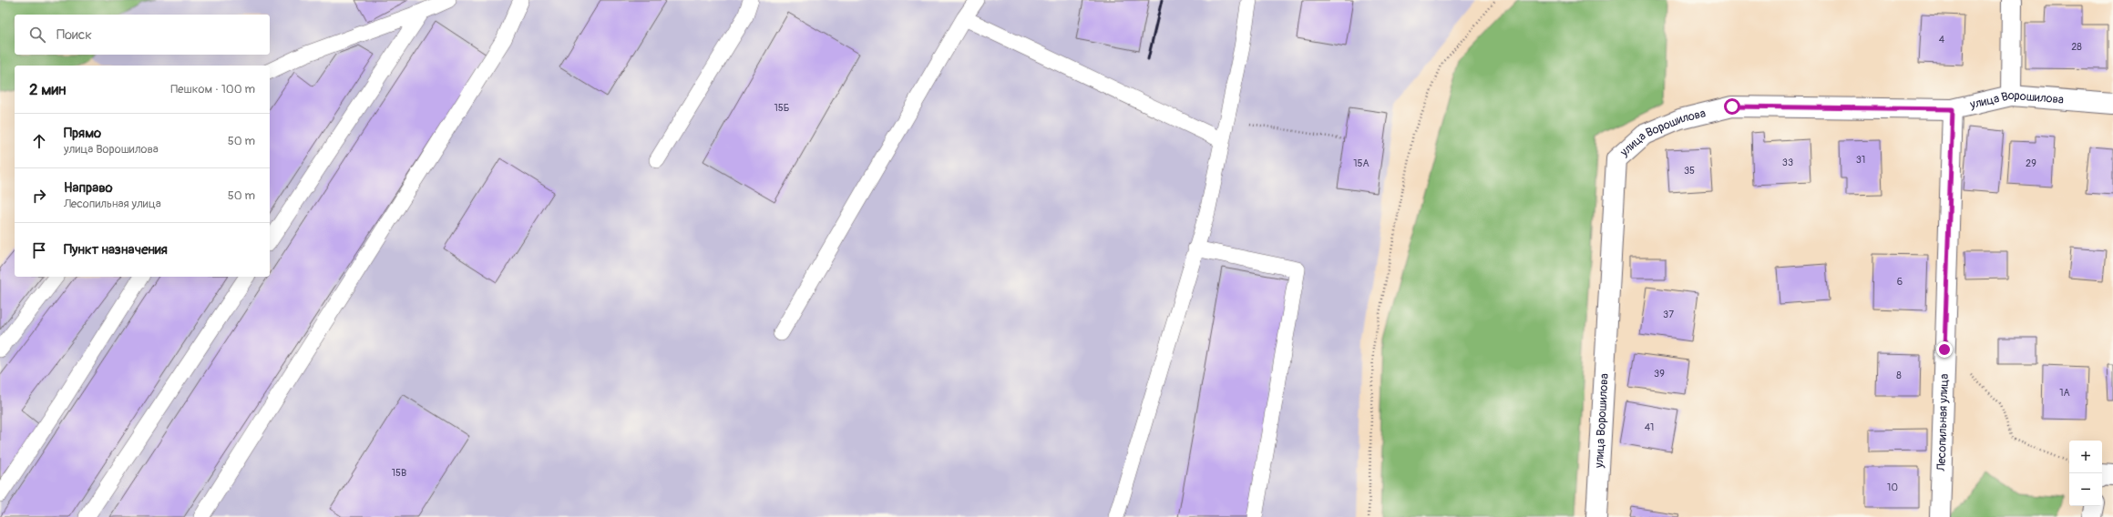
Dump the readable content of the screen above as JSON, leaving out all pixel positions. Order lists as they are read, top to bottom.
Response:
{
  "streets": {
    "street": ["улица Ворошилова", "Лесопильная улица"]
  },
  "crossings": [
    ["улица Ворошилова", "Лесопильная улица"]
  ],
  "house_numbers": [
    "4",
    "28",
    "15Б",
    "31",
    "33",
    "15А",
    "29",
    "35",
    "6",
    "37",
    "39",
    "8",
    "1А",
    "41",
    "15В",
    "10"
  ],
  "page": {
    "search": "Поиск",
    "heading": ["2 мин", "Пешком · 100 m"],
    "list": [
      ["Прямо", "улица Ворошилова", "50 m"],
      ["Направо", "Лесопильная улица", "50 m"],
      "Пункт назначения"
    ],
    "map_buttons": ["+", "−"]
  }
}
